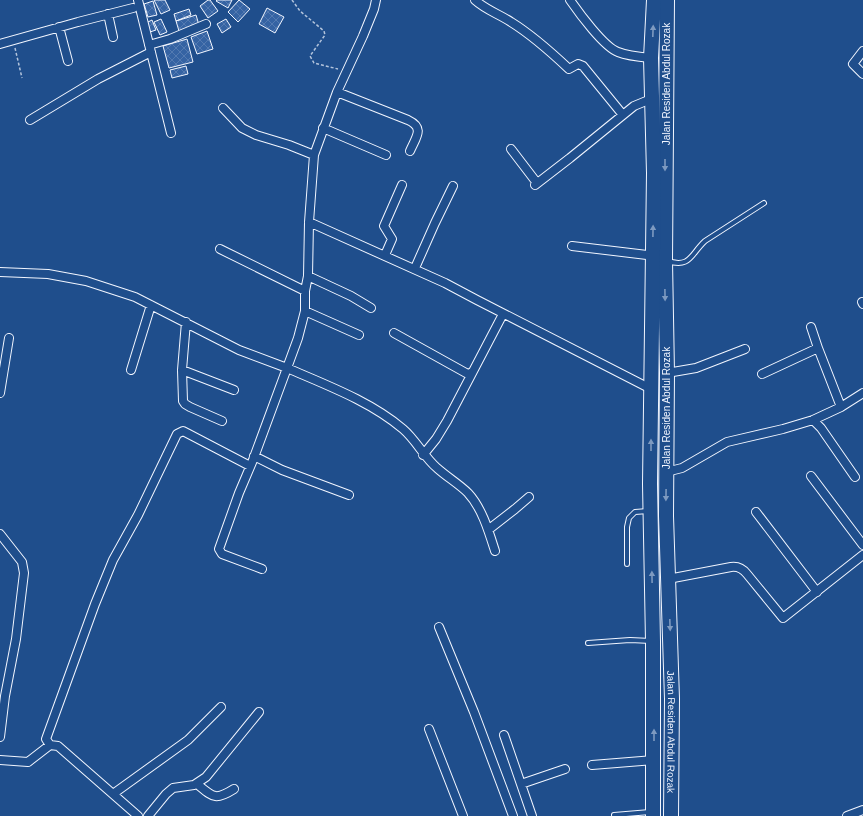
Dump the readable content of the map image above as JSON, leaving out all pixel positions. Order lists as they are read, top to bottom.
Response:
{
  "streets": {
    "highway": ["Jalan Residen Abdul Rozak"]
  }
}
